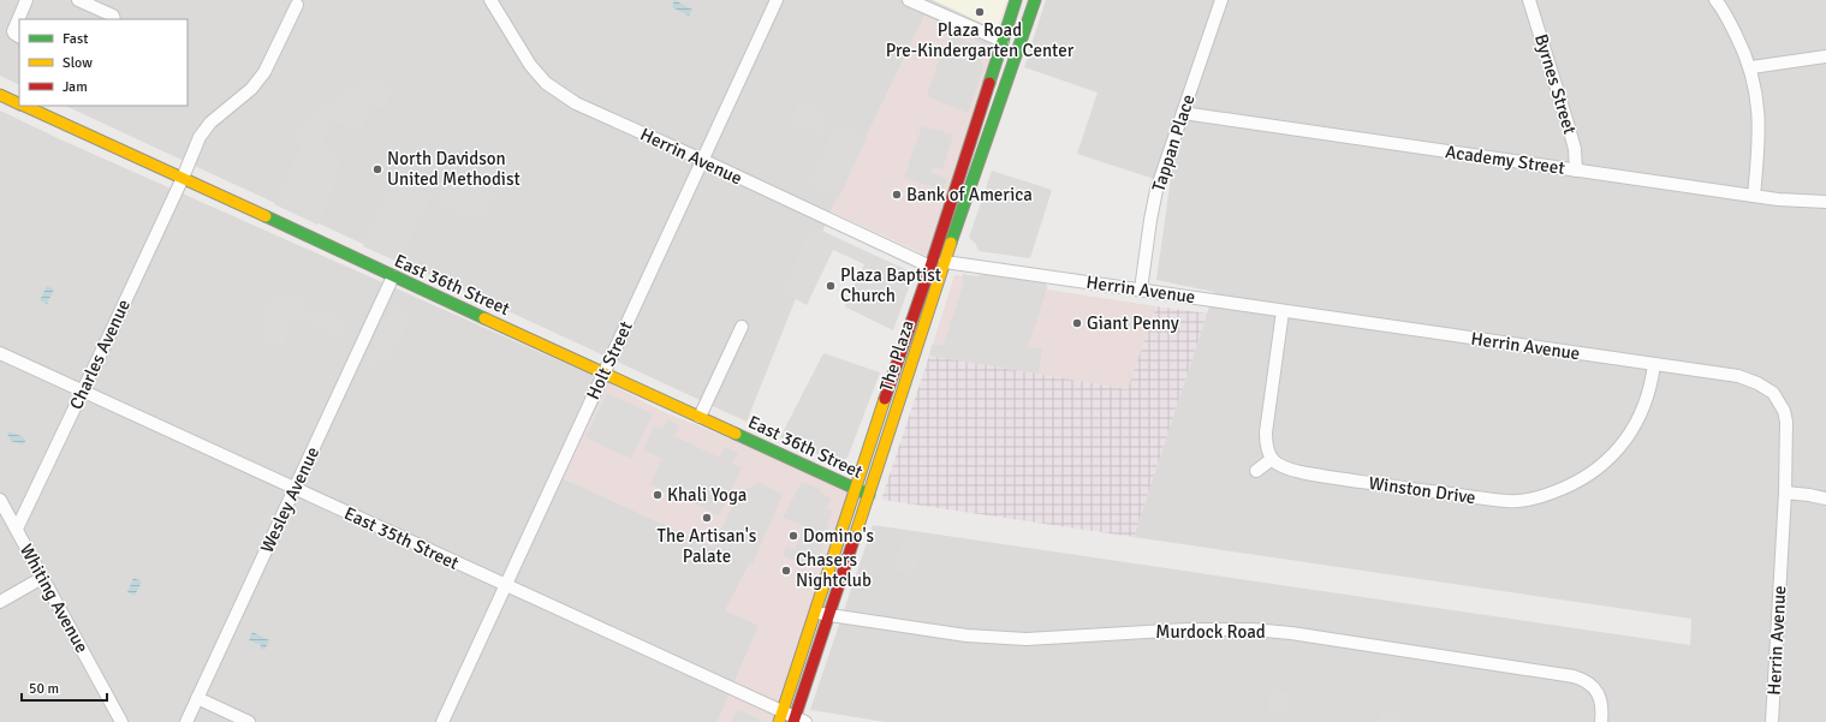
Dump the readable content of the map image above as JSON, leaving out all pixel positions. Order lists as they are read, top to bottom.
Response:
{
  "streets": {
    "main road": ["East 36th Street", "The Plaza"],
    "street": [
      "Byrnes Street",
      "Tappan Place",
      "Herrin Avenue",
      "Academy Street",
      "Charles Avenue",
      "Holt Street",
      "Winston Drive",
      "Wesley Avenue",
      "East 35th Street",
      "Whiting Avenue",
      "Murdock Road"
    ]
  },
  "crossings": [
    ["Byrnes Street", "Academy Street"],
    ["Tappan Place", "Herrin Avenue"],
    ["Tappan Place", "Academy Street"],
    ["Herrin Avenue", "The Plaza"],
    ["Herrin Avenue", "Holt Street"],
    ["Herrin Avenue", "Winston Drive"],
    ["East 36th Street", "Charles Avenue"],
    ["East 36th Street", "The Plaza"],
    ["East 36th Street", "Holt Street"],
    ["East 36th Street", "Wesley Avenue"],
    ["Charles Avenue", "East 35th Street"],
    ["Charles Avenue", "Whiting Avenue"],
    ["The Plaza", "East 35th Street"],
    ["The Plaza", "Murdock Road"],
    ["Holt Street", "East 35th Street"],
    ["Wesley Avenue", "East 35th Street"]
  ],
  "places": [
    "Plaza Road Pre-Kindergarten Center",
    "North Davidson United Methodist",
    "Bank of America",
    "Plaza Baptist Church",
    "Giant Penny",
    "Khali Yoga",
    "The Artisan's Palate",
    "Domino's",
    "Chasers Nightclub"
  ],
  "legend": ["Fast", "Slow", "Jam"],
  "scale_bar": "50 m"
}
